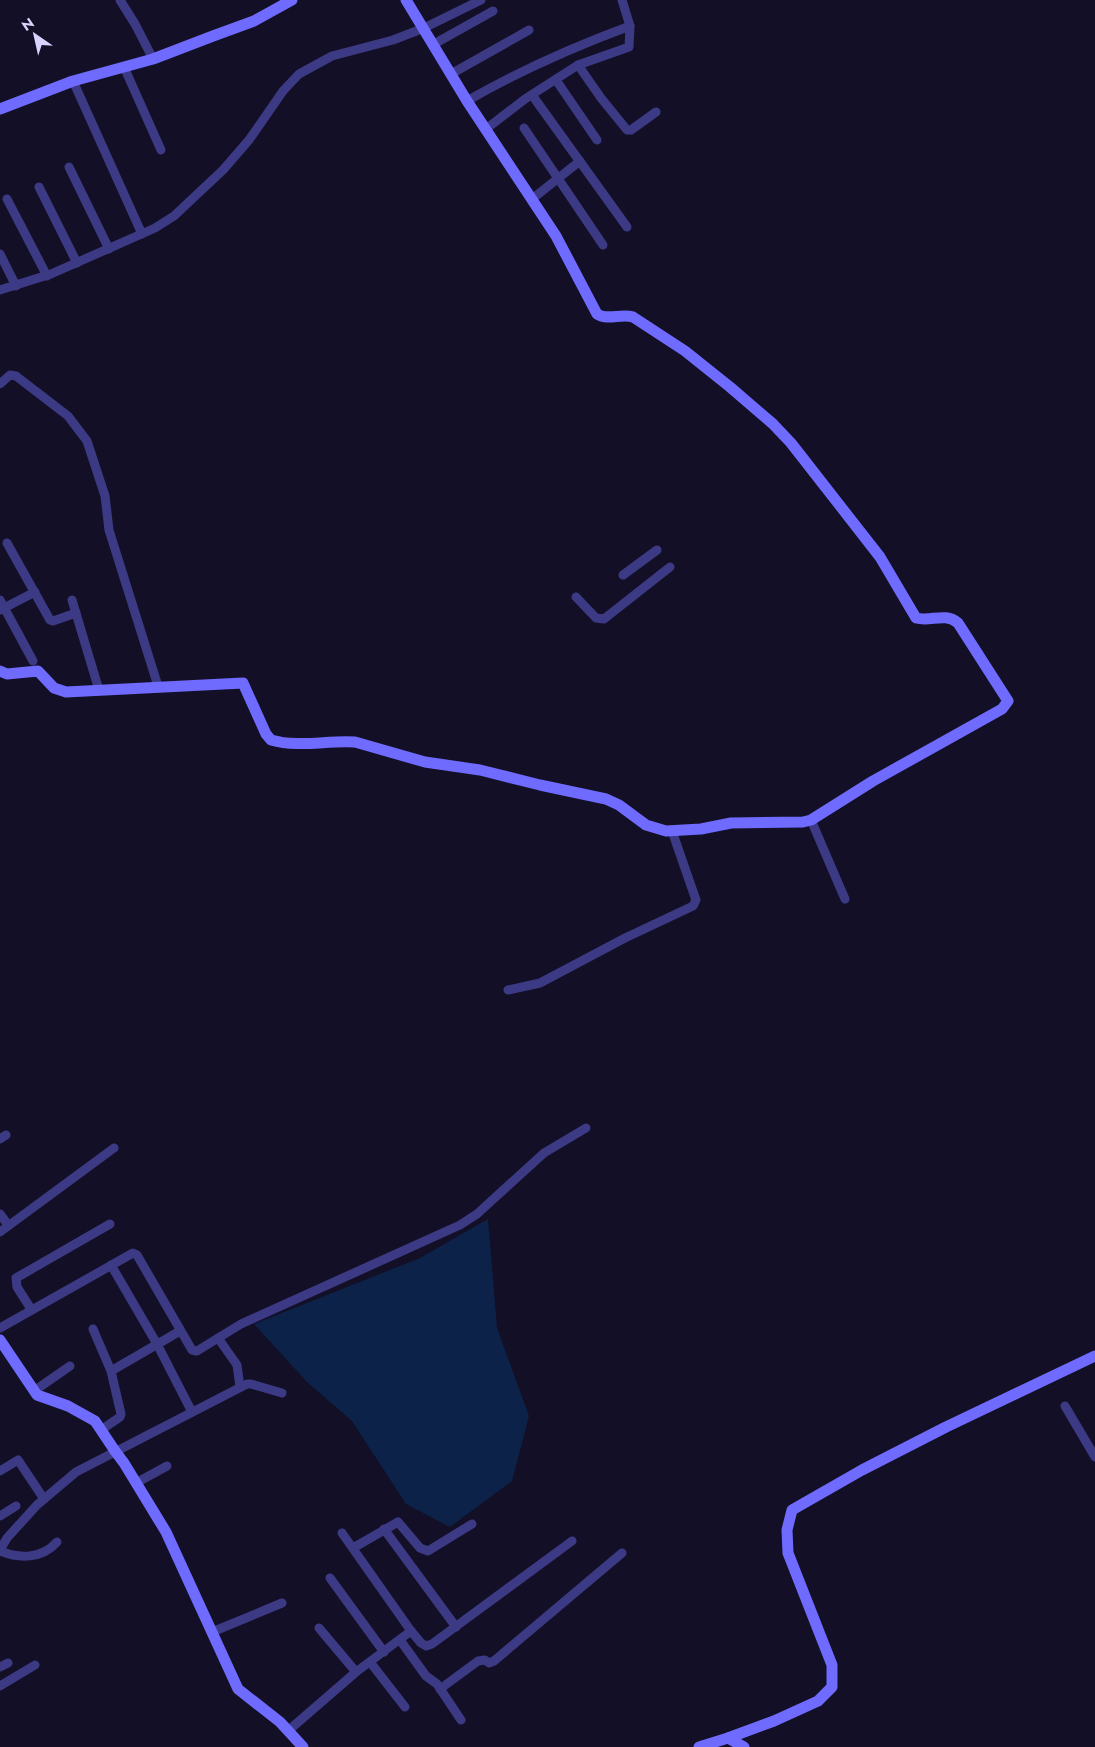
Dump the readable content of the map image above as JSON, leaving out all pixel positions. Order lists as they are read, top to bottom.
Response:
{
  "north": "top left"
}
